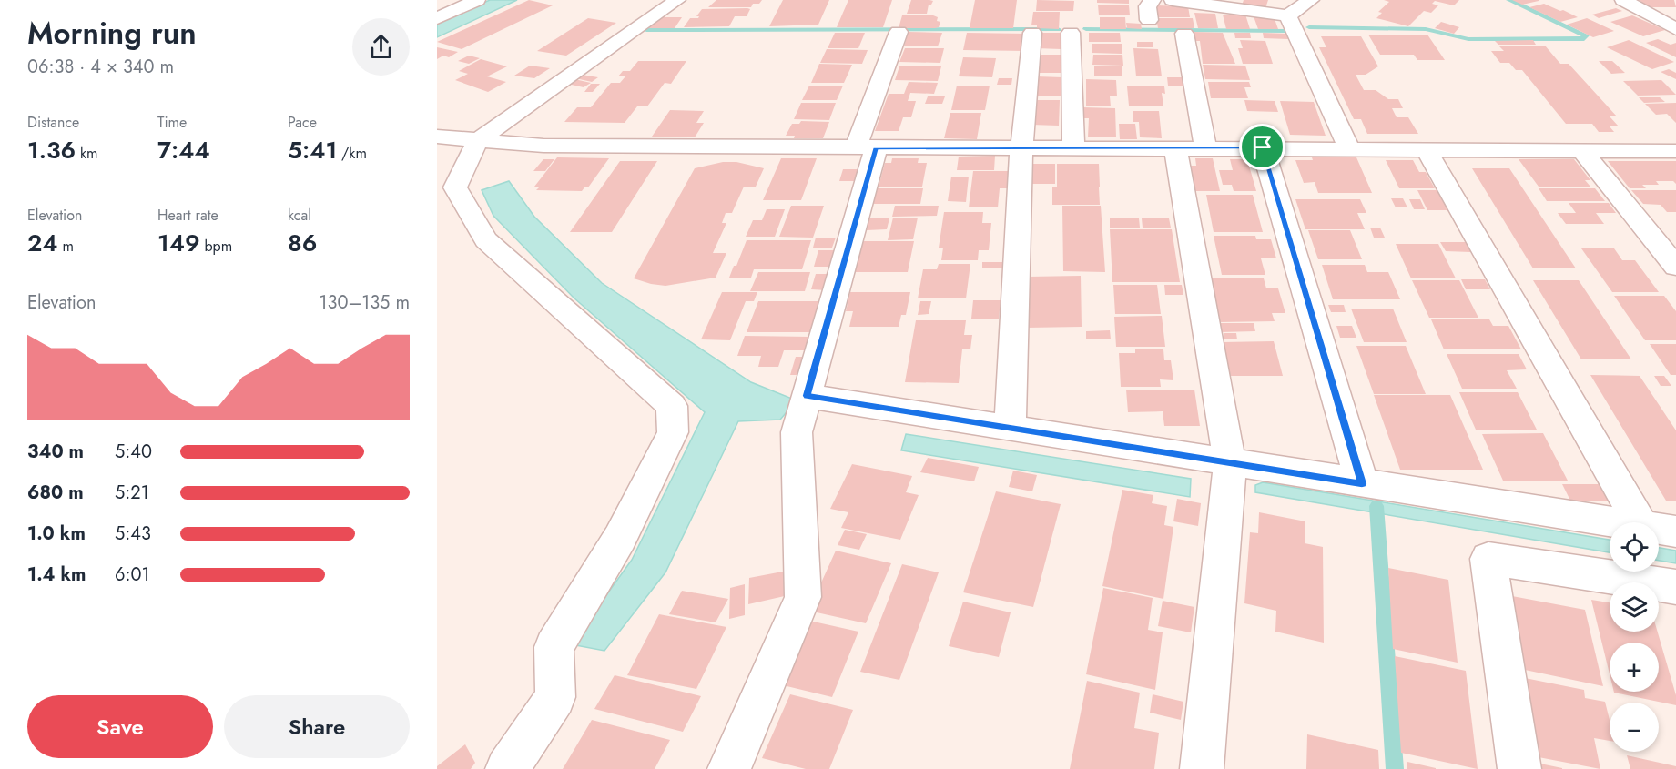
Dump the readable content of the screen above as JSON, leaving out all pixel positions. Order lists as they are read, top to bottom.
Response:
{
  "page": {
    "heading": ["Morning run", "06:38 · 4 × 340 m"],
    "stats": [
      ["Distance", "1.36 km"],
      ["Time", "7:44"],
      ["Pace", "5:41 /km"],
      ["Elevation", "24 m"],
      ["Heart rate", "149 bpm"],
      ["kcal", "86"]
    ],
    "chart": ["Elevation", "130–135 m"],
    "list": [
      {
        "name": "340 m",
        "note": "5:40"
      },
      {
        "name": "680 m",
        "note": "5:21"
      },
      {
        "name": "1.0 km",
        "note": "5:43"
      },
      {
        "name": "1.4 km",
        "note": "6:01"
      }
    ],
    "map_buttons": ["+", "−"],
    "buttons": ["Save", "Share"]
  }
}
